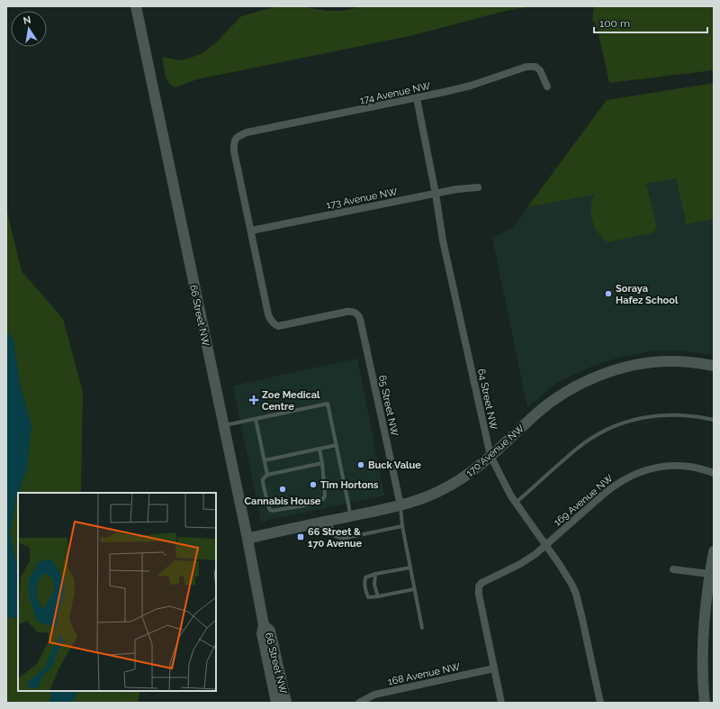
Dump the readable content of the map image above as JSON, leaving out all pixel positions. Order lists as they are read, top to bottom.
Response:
{
  "streets": {
    "main road": ["66 Street NW", "170 Avenue NW"],
    "street": [
      "174 Avenue NW",
      "173 Avenue NW",
      "64 Street NW",
      "65 Street NW",
      "169 Avenue NW",
      "168 Avenue NW"
    ]
  },
  "crossings": [
    ["174 Avenue NW", "173 Avenue NW"],
    ["174 Avenue NW", "64 Street NW"],
    ["174 Avenue NW", "65 Street NW"],
    ["173 Avenue NW", "64 Street NW"],
    ["173 Avenue NW", "65 Street NW"],
    ["66 Street NW", "170 Avenue NW"],
    ["64 Street NW", "170 Avenue NW"],
    ["64 Street NW", "169 Avenue NW"],
    ["65 Street NW", "170 Avenue NW"],
    ["169 Avenue NW", "168 Avenue NW"]
  ],
  "places": {
    "other": [
      "Soraya Hafez School",
      "Buck Value",
      "Tim Hortons",
      "Cannabis House"
    ],
    "health": ["Zoe Medical Centre"],
    "transit": ["66 Street & 170 Avenue"]
  },
  "scale_bar": "100 m",
  "north": "top"
}
